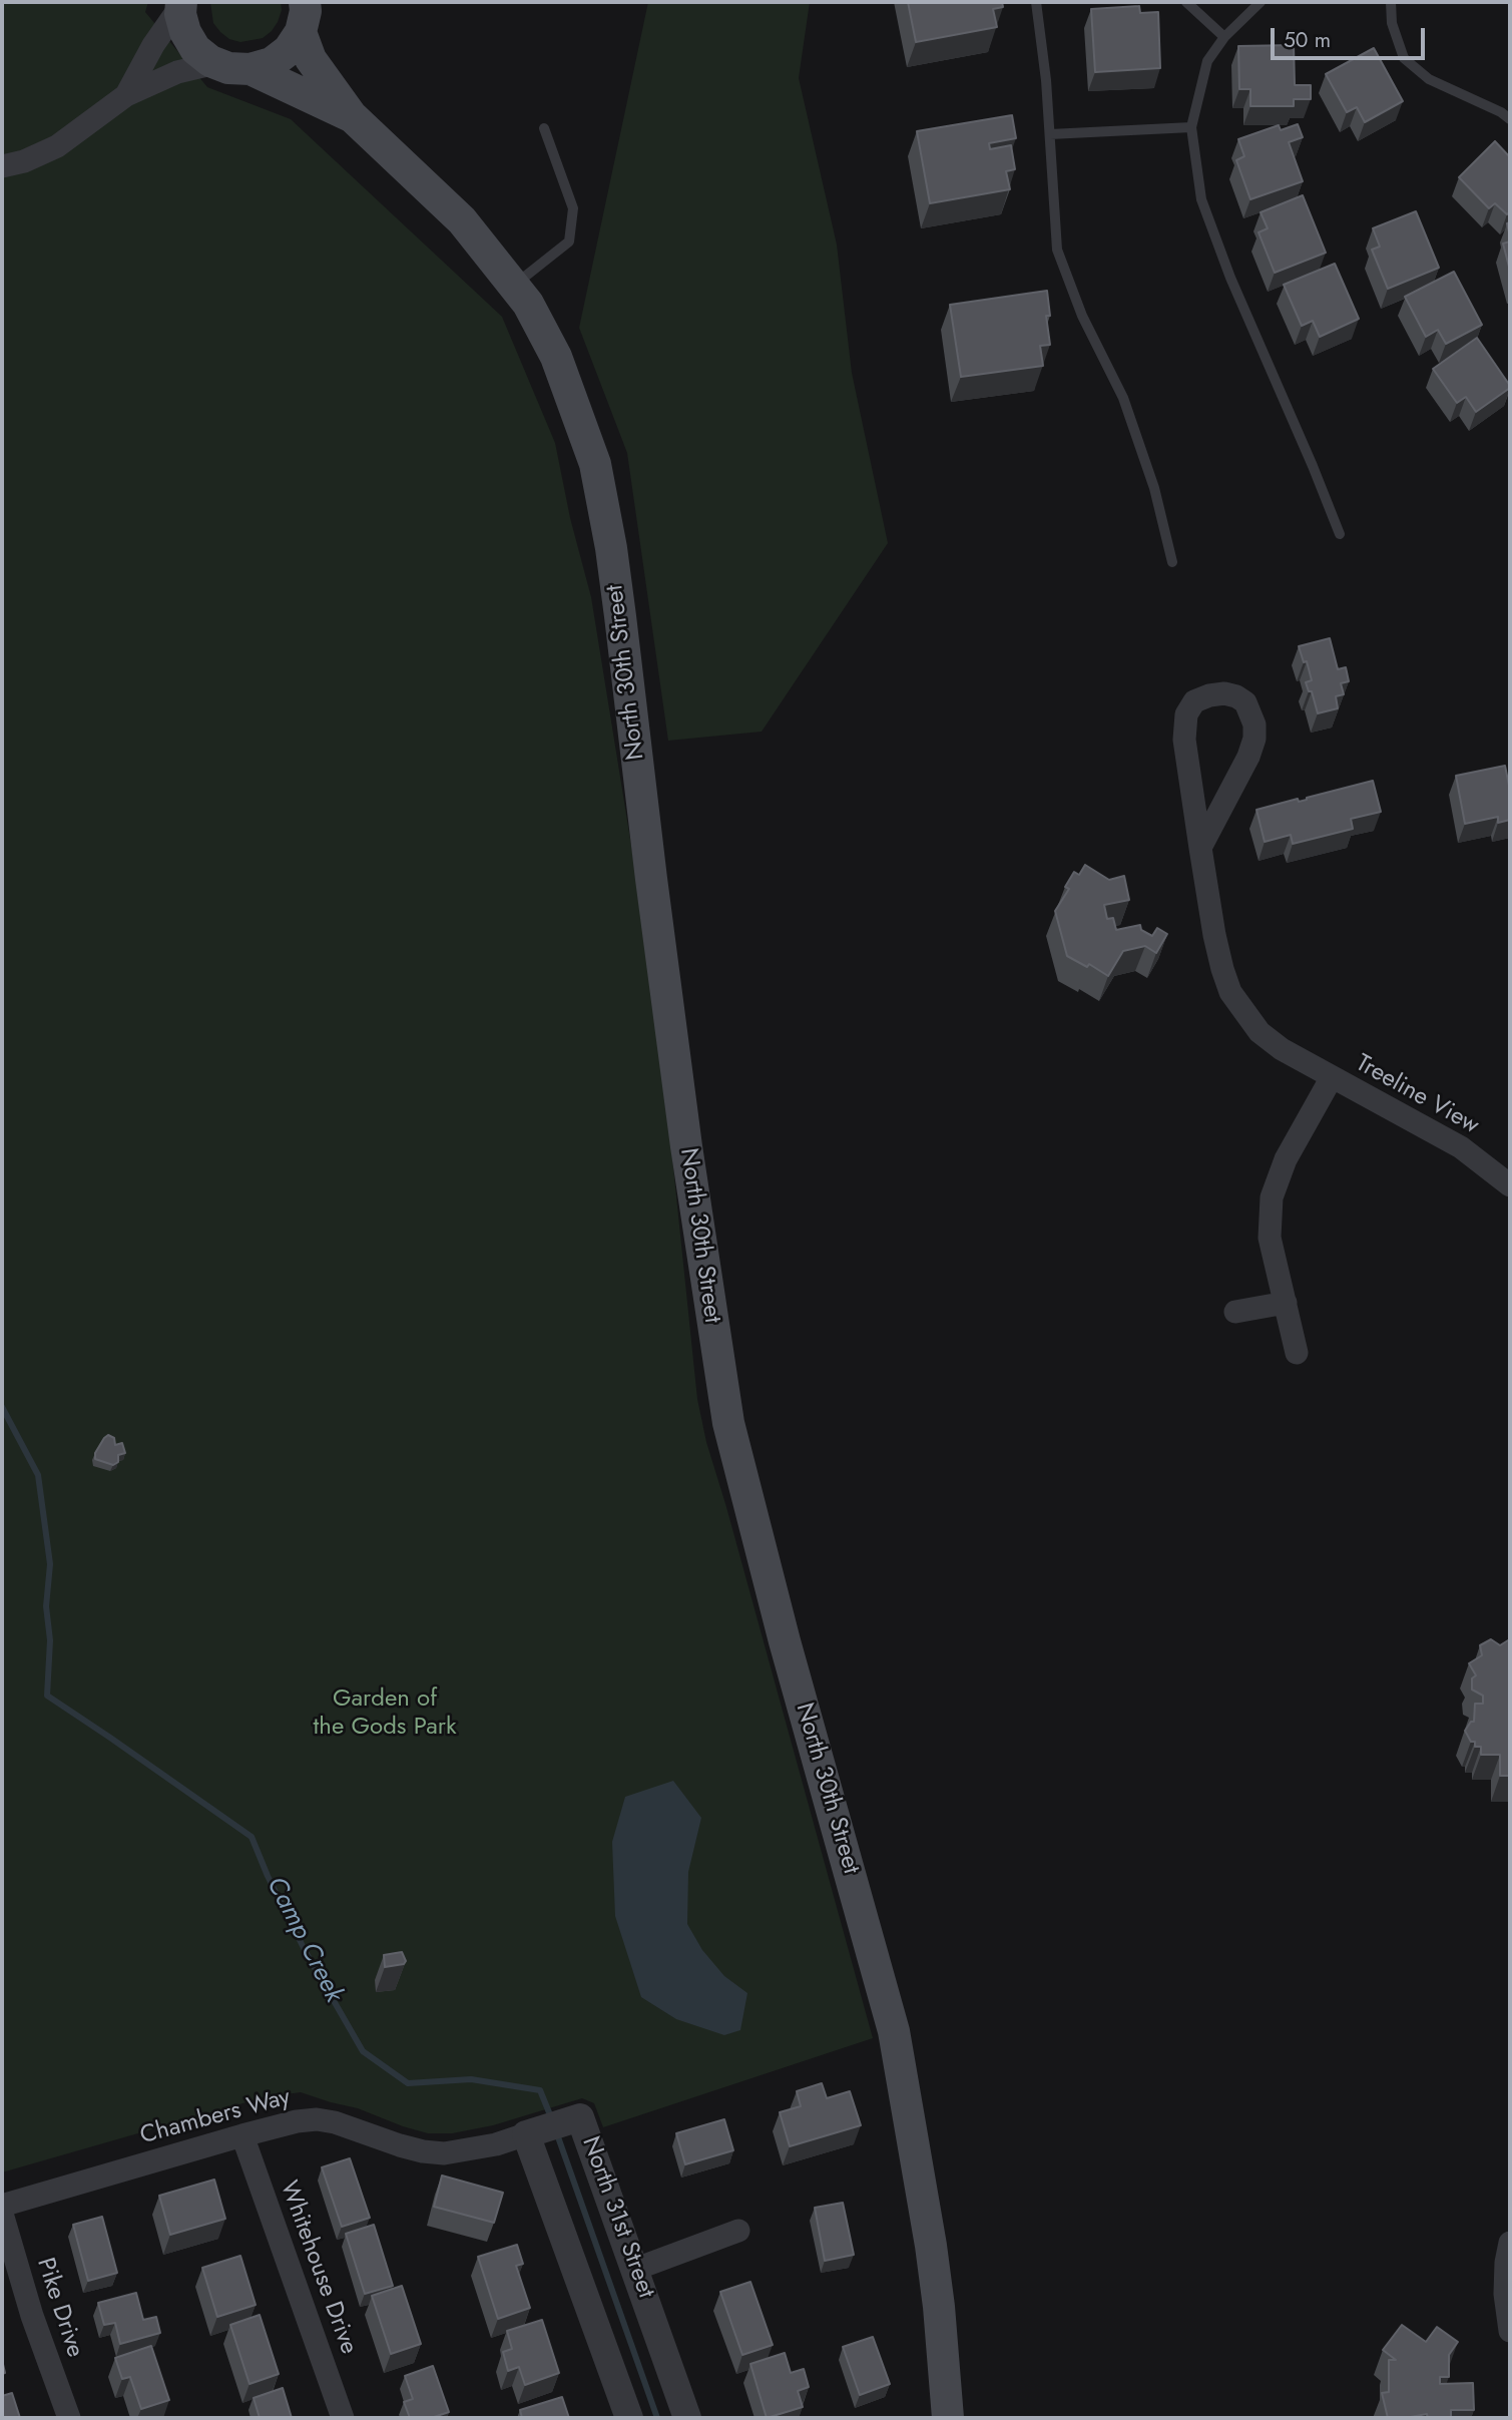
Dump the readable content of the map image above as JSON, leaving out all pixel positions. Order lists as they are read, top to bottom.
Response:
{
  "streets": {
    "main road": ["North 30th Street"],
    "street": [
      "Treeline View",
      "Chambers Way",
      "North 31st Street",
      "Whitehouse Drive",
      "Pike Drive"
    ]
  },
  "crossings": [
    ["Chambers Way", "North 31st Street"],
    ["Chambers Way", "Whitehouse Drive"]
  ],
  "water": ["Camp Creek"],
  "parks": ["Garden of the Gods Park"],
  "scale_bar": "50 m"
}
